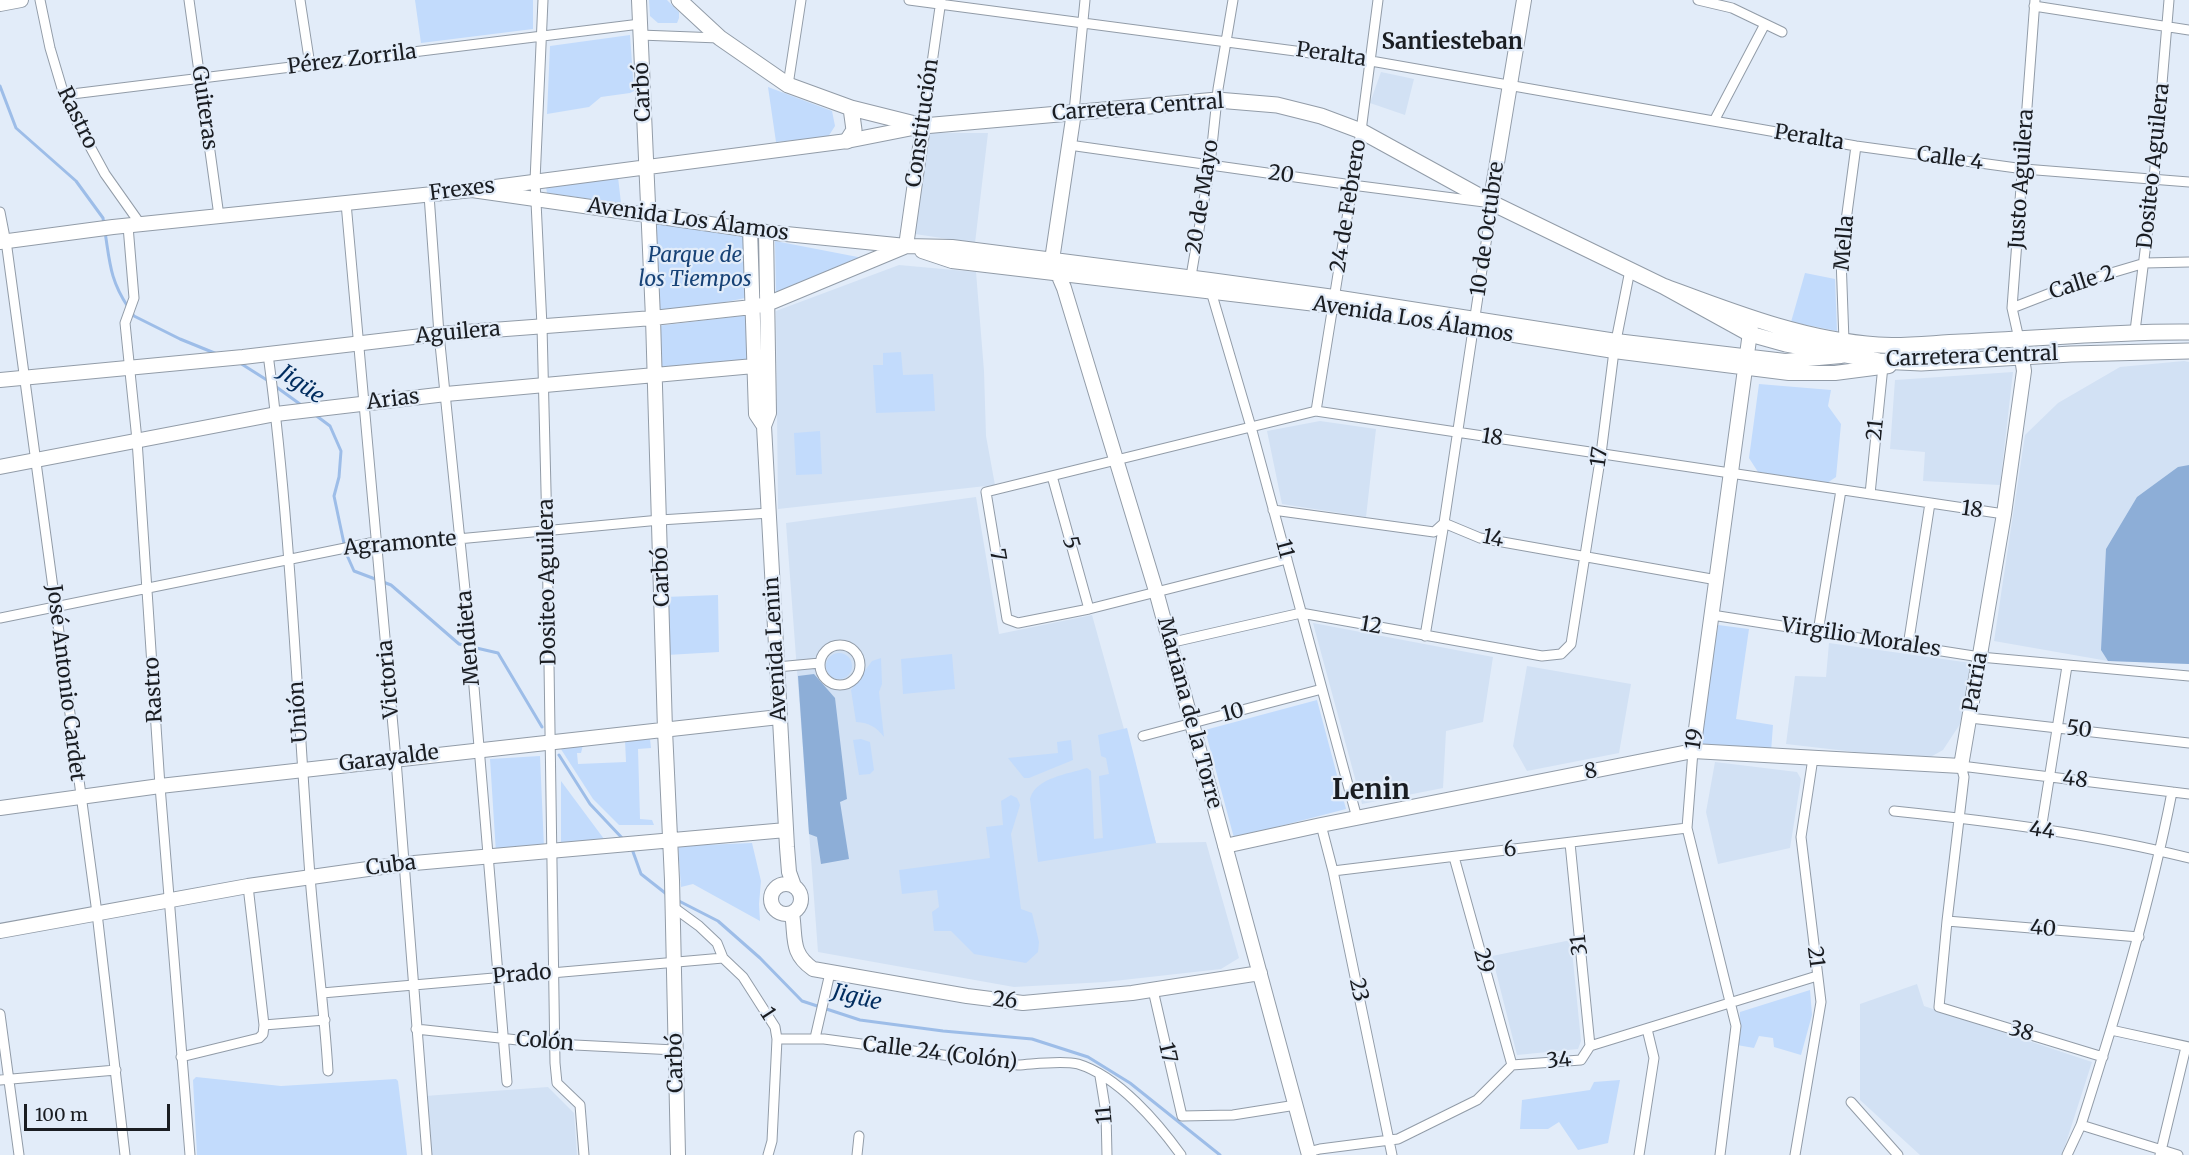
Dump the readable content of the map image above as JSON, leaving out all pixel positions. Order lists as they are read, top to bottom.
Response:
{
  "streets": {
    "main road": ["Carretera Central"],
    "street": [
      "Peralta",
      "Pérez Zorrila",
      "Carbó",
      "Guiteras",
      "Rastro",
      "Constitución",
      "Calle 4",
      "Dositeo Aguilera",
      "20",
      "Justo Aguilera",
      "Frexes",
      "20 de Mayo",
      "24 de Febrero",
      "Avenida Los Álamos",
      "10 de Octubre",
      "Mella",
      "Calle 2",
      "Aguilera",
      "Arias",
      "21",
      "18",
      "17",
      "14",
      "5",
      "Agramonte",
      "11",
      "7",
      "12",
      "Mendieta",
      "Virgilio Morales",
      "Avenida Lenin",
      "Victoria",
      "Patria",
      "José Antonio Cardet",
      "Unión",
      "Mariana de la Torre",
      "10",
      "50",
      "19",
      "Garayalde",
      "8",
      "48",
      "44",
      "6",
      "Cuba",
      "40",
      "31",
      "29",
      "Prado",
      "23",
      "26",
      "1",
      "38",
      "Colón",
      "Calle 24 (Colón)",
      "34"
    ]
  },
  "crossings": [
    ["Peralta", "Constitución"],
    ["Peralta", "Calle 4"],
    ["Peralta", "20 de Mayo"],
    ["Peralta", "24 de Febrero"],
    ["Peralta", "10 de Octubre"],
    ["Peralta", "Mella"],
    ["Pérez Zorrila", "Carbó"],
    ["Pérez Zorrila", "Guiteras"],
    ["Pérez Zorrila", "Carretera Central"],
    ["Pérez Zorrila", "Rastro"],
    ["Pérez Zorrila", "Dositeo Aguilera"],
    ["Carbó", "Frexes"],
    ["Carbó", "Avenida Los Álamos"],
    ["Carbó", "Aguilera"],
    ["Carbó", "Arias"],
    ["Carbó", "Agramonte"],
    ["Carbó", "Garayalde"],
    ["Carbó", "Cuba"],
    ["Carbó", "Prado"],
    ["Carbó", "1"],
    ["Carbó", "Colón"],
    ["Guiteras", "Frexes"],
    ["Carretera Central", "Constitución"],
    ["Carretera Central", "Dositeo Aguilera"],
    ["Carretera Central", "20"],
    ["Carretera Central", "Justo Aguilera"],
    ["Carretera Central", "Frexes"],
    ["Carretera Central", "20 de Mayo"],
    ["Carretera Central", "24 de Febrero"],
    ["Carretera Central", "Avenida Los Álamos"],
    ["Carretera Central", "10 de Octubre"],
    ["Carretera Central", "Mella"],
    ["Carretera Central", "17"],
    ["Carretera Central", "Patria"],
    ["Carretera Central", "19"],
    ["Rastro", "Frexes"],
    ["Rastro", "Aguilera"],
    ["Rastro", "Arias"],
    ["Rastro", "Agramonte"],
    ["Rastro", "Garayalde"],
    ["Rastro", "Cuba"],
    ["Constitución", "Frexes"],
    ["Constitución", "Avenida Los Álamos"],
    ["Constitución", "Aguilera"],
    ["Calle 4", "Dositeo Aguilera"],
    ["Calle 4", "Justo Aguilera"],
    ["Calle 4", "Mella"],
    ["Dositeo Aguilera", "Frexes"],
    ["Dositeo Aguilera", "Avenida Los Álamos"],
    ["Dositeo Aguilera", "Calle 2"],
    ["Dositeo Aguilera", "Aguilera"],
    ["Dositeo Aguilera", "Arias"],
    ["Dositeo Aguilera", "Agramonte"],
    ["Dositeo Aguilera", "Garayalde"],
    ["Dositeo Aguilera", "Cuba"],
    ["Dositeo Aguilera", "Prado"],
    ["Dositeo Aguilera", "Colón"],
    ["20", "20 de Mayo"],
    ["20", "24 de Febrero"],
    ["20", "10 de Octubre"],
    ["Justo Aguilera", "Calle 2"],
    ["Justo Aguilera", "Patria"],
    ["Frexes", "Avenida Los Álamos"],
    ["Frexes", "Mendieta"],
    ["Frexes", "Victoria"],
    ["Frexes", "José Antonio Cardet"],
    ["20 de Mayo", "Avenida Los Álamos"],
    ["24 de Febrero", "Avenida Los Álamos"],
    ["24 de Febrero", "18"],
    ["Avenida Los Álamos", "10 de Octubre"],
    ["Avenida Los Álamos", "Mella"],
    ["Avenida Los Álamos", "Aguilera"],
    ["Avenida Los Álamos", "21"],
    ["Avenida Los Álamos", "17"],
    ["Avenida Los Álamos", "11"],
    ["Avenida Los Álamos", "Avenida Lenin"],
    ["Avenida Los Álamos", "Mariana de la Torre"],
    ["Avenida Los Álamos", "19"],
    ["10 de Octubre", "18"],
    ["10 de Octubre", "14"],
    ["10 de Octubre", "12"],
    ["Aguilera", "Mendieta"],
    ["Aguilera", "Avenida Lenin"],
    ["Aguilera", "Victoria"],
    ["Aguilera", "José Antonio Cardet"],
    ["Aguilera", "Unión"],
    ["Arias", "Mendieta"],
    ["Arias", "Avenida Lenin"],
    ["Arias", "Victoria"],
    ["Arias", "José Antonio Cardet"],
    ["Arias", "Unión"],
    ["21", "18"],
    ["21", "8"],
    ["21", "34"],
    ["18", "17"],
    ["18", "5"],
    ["18", "11"],
    ["18", "7"],
    ["18", "Patria"],
    ["18", "Mariana de la Torre"],
    ["18", "19"],
    ["17", "14"],
    ["17", "12"],
    ["17", "Mariana de la Torre"],
    ["17", "26"],
    ["14", "19"],
    ["5", "7"],
    ["Agramonte", "Mendieta"],
    ["Agramonte", "Avenida Lenin"],
    ["Agramonte", "Victoria"],
    ["Agramonte", "José Antonio Cardet"],
    ["Agramonte", "Unión"],
    ["11", "12"],
    ["11", "10"],
    ["11", "8"],
    ["11", "Calle 24 (Colón)"],
    ["12", "Mariana de la Torre"],
    ["Mendieta", "Garayalde"],
    ["Mendieta", "Cuba"],
    ["Mendieta", "Prado"],
    ["Mendieta", "Colón"],
    ["Virgilio Morales", "Patria"],
    ["Virgilio Morales", "19"],
    ["Avenida Lenin", "Garayalde"],
    ["Avenida Lenin", "Cuba"],
    ["Avenida Lenin", "26"],
    ["Victoria", "Garayalde"],
    ["Victoria", "Cuba"],
    ["Victoria", "Prado"],
    ["Victoria", "Colón"],
    ["Patria", "50"],
    ["Patria", "8"],
    ["Patria", "48"],
    ["Patria", "44"],
    ["Patria", "40"],
    ["Patria", "38"],
    ["José Antonio Cardet", "Garayalde"],
    ["José Antonio Cardet", "Cuba"],
    ["Unión", "Garayalde"],
    ["Unión", "Cuba"],
    ["Unión", "Prado"],
    ["Mariana de la Torre", "10"],
    ["Mariana de la Torre", "8"],
    ["Mariana de la Torre", "26"],
    ["19", "8"],
    ["19", "6"],
    ["19", "34"],
    ["8", "48"],
    ["8", "23"],
    ["6", "31"],
    ["6", "29"],
    ["6", "23"],
    ["31", "34"],
    ["29", "34"],
    ["Prado", "1"],
    ["1", "Calle 24 (Colón)"]
  ],
  "districts": ["Santiesteban", "Lenin"],
  "water": ["Jigüe"],
  "parks": ["Parque de los Tiempos"],
  "scale_bar": "100 m"
}
